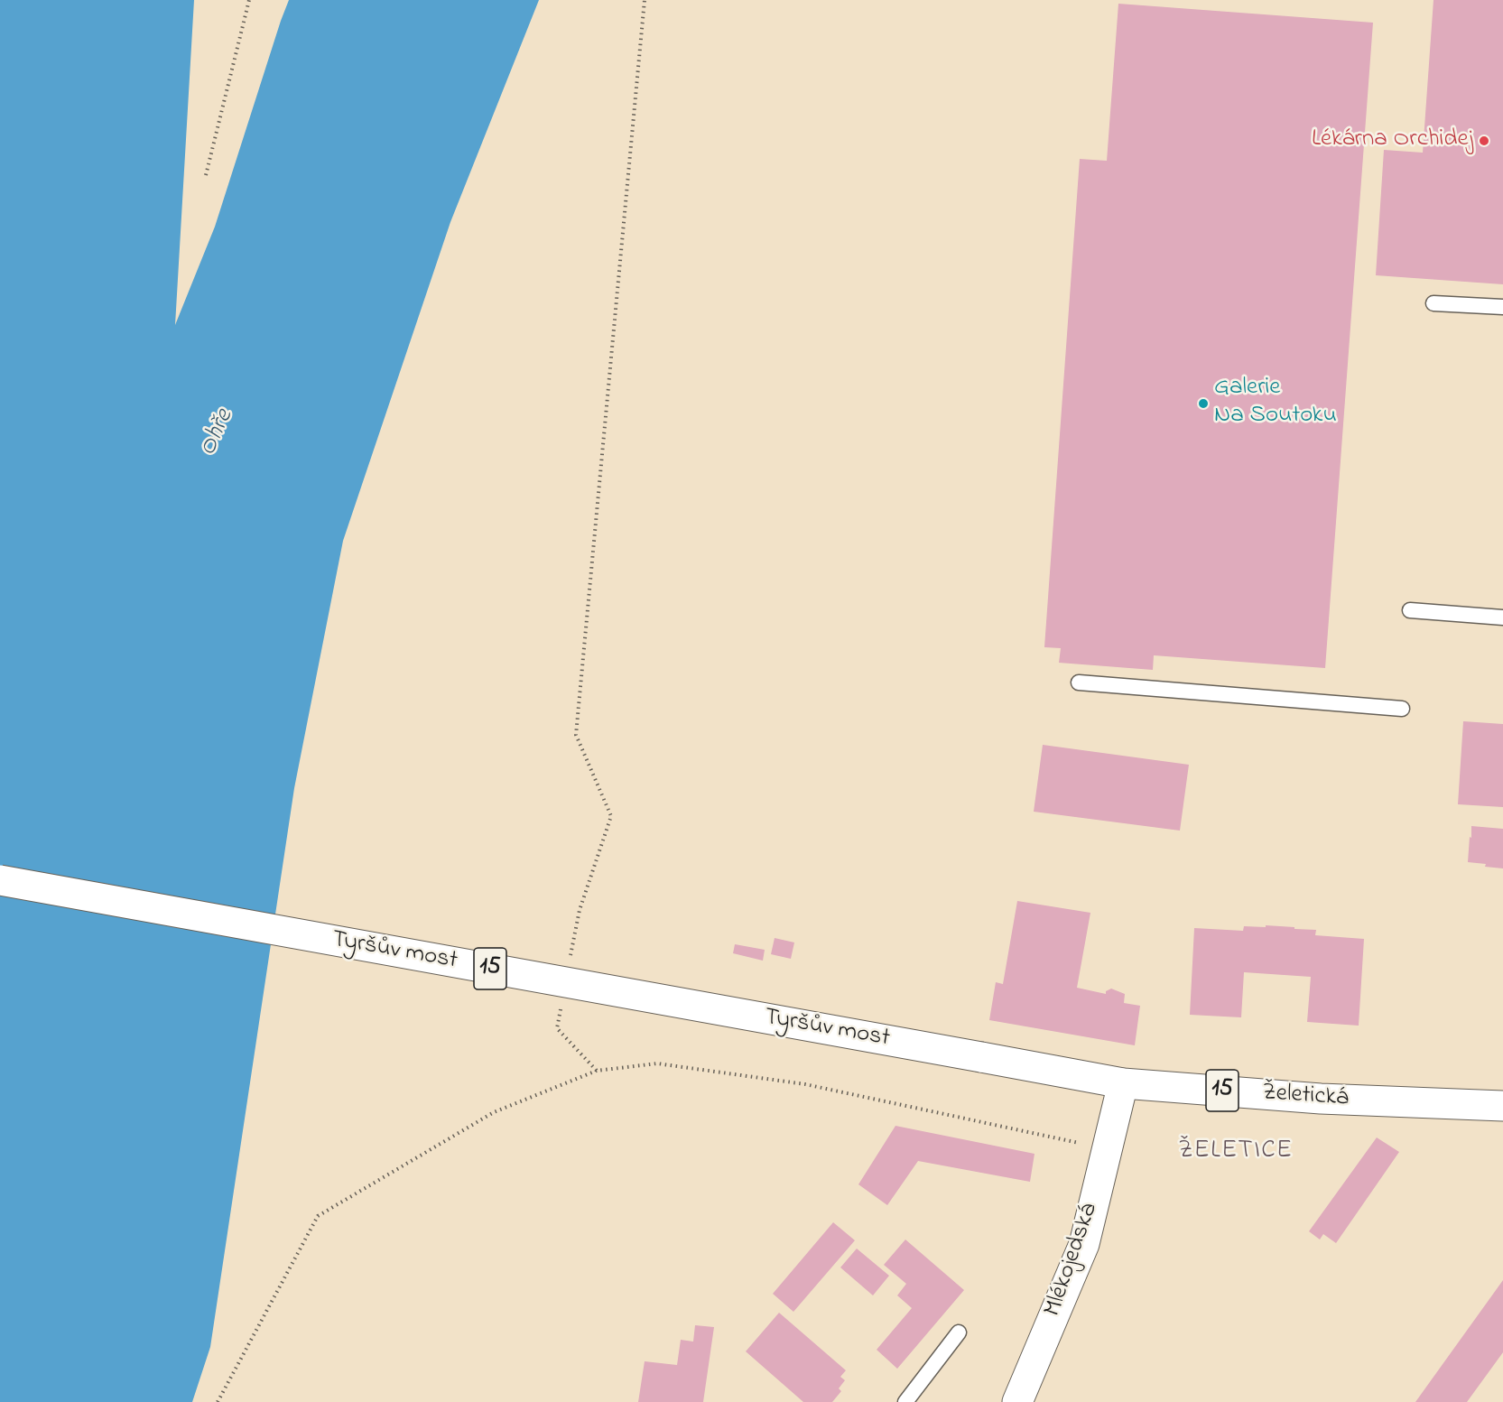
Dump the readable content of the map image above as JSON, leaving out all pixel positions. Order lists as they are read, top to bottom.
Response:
{
  "streets": {
    "main road": [
      "Tyršův most",
      "15",
      "Želetická",
      "Mlékojedská"
    ]
  },
  "crossings": [
    ["Tyršův most", "Želetická"],
    ["Želetická", "Mlékojedská"]
  ],
  "districts": ["ŽELETICE"],
  "water": ["Ohře"],
  "places": ["Lékárna Orchidej", "Galerie Na Soutoku"]
}
